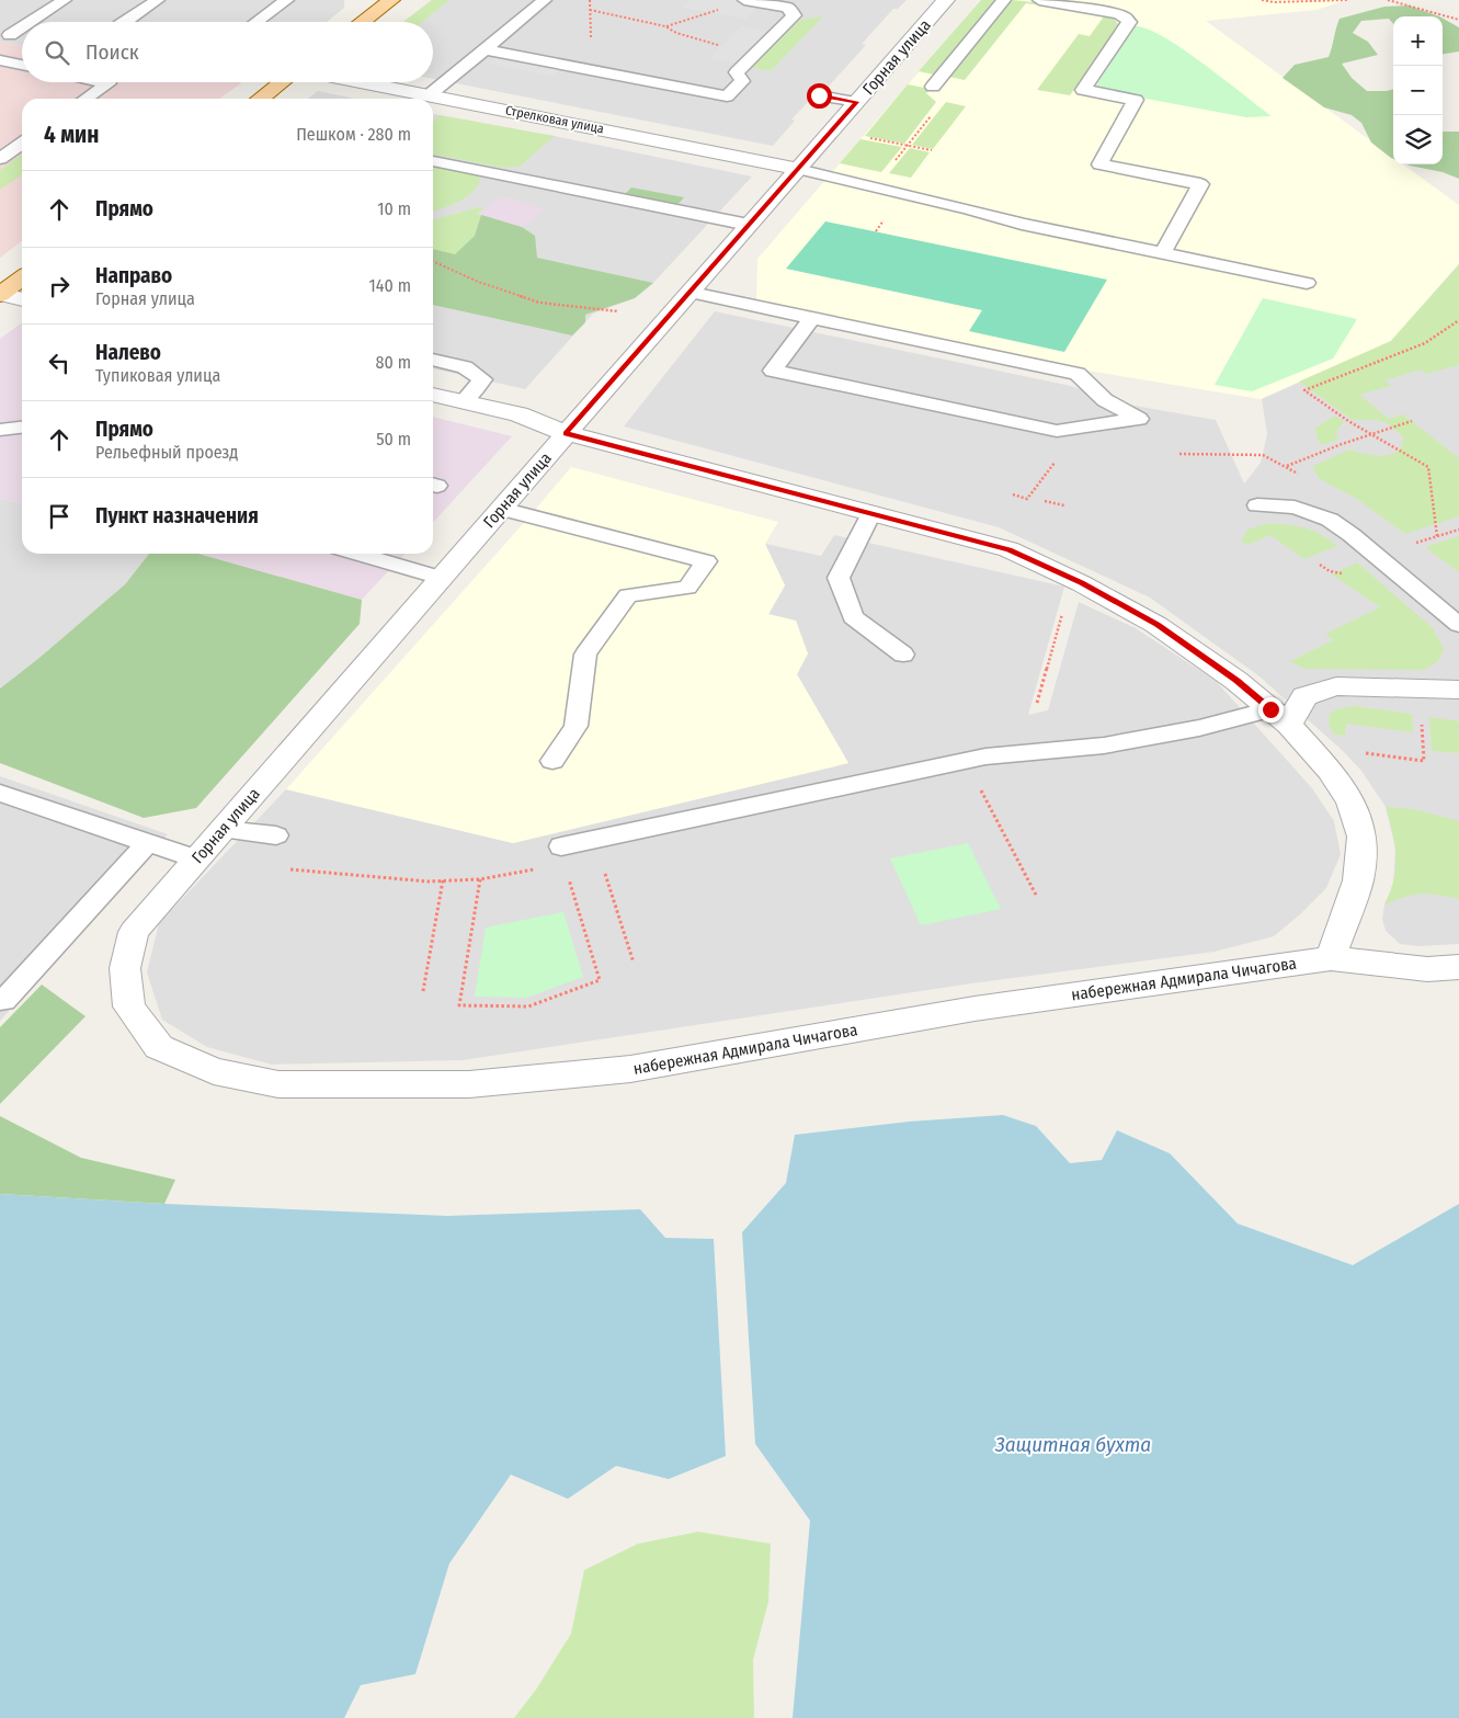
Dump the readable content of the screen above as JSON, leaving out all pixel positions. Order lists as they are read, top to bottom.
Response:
{
  "streets": {
    "street": ["Горная улица", "Стрелковая улица", "набережная Адмирала Чичагова"]
  },
  "crossings": [
    ["Горная улица", "Стрелковая улица"],
    ["Горная улица", "набережная Адмирала Чичагова"]
  ],
  "water": ["Защитная бухта"],
  "page": {
    "map_buttons": ["+", "−"],
    "search": "Поиск",
    "heading": ["4 мин", "Пешком · 280 m"],
    "list": [
      ["Прямо", "10 m"],
      ["Направо", "Горная улица", "140 m"],
      ["Налево", "Тупиковая улица", "80 m"],
      ["Прямо", "Рельефный проезд", "50 m"],
      "Пункт назначения"
    ]
  }
}
